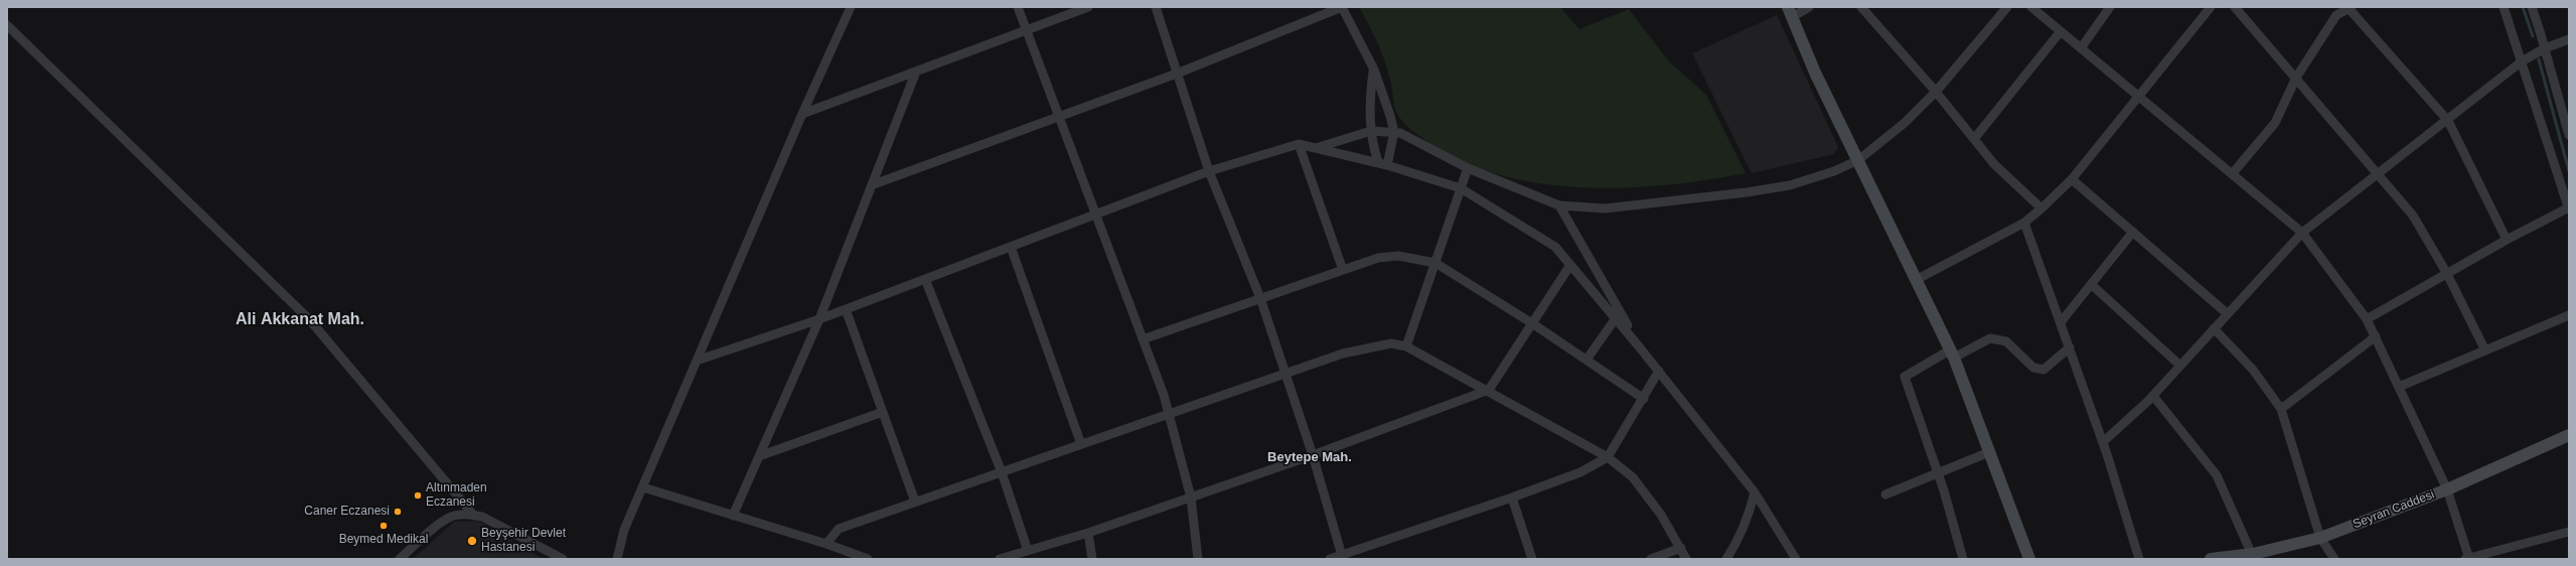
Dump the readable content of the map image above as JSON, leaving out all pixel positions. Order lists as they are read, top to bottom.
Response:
{
  "streets": {
    "street": ["Seyran Caddesi"]
  },
  "districts": ["Ali Akkanat Mah.", "Beytepe Mah."],
  "places": [
    "Altınmaden Eczanesi",
    "Caner Eczanesi",
    "Beymed Medikal",
    "Beyşehir Devlet Hastanesi"
  ]
}
